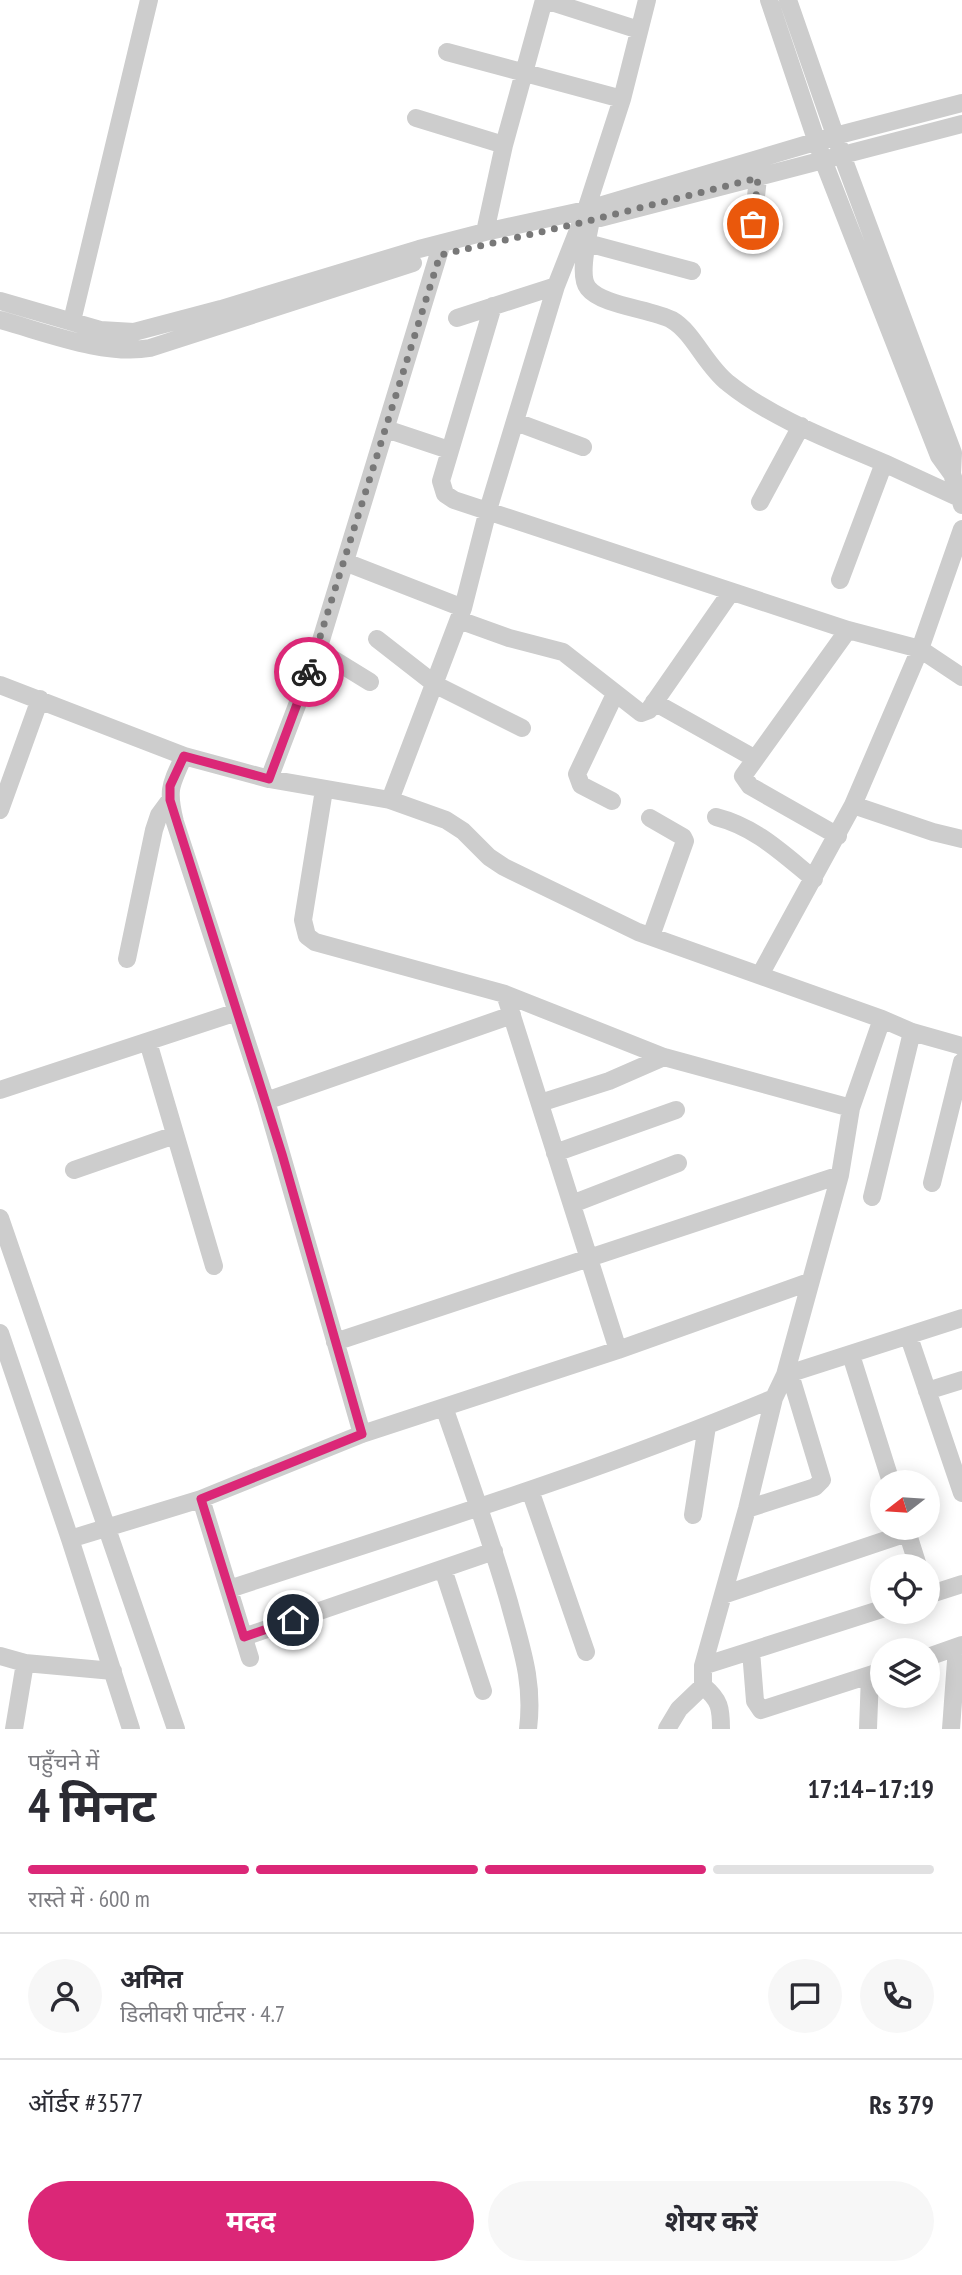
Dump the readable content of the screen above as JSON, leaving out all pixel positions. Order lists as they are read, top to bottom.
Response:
{
  "north": "left",
  "page": {
    "heading": ["4 मिनट", "पहुँचने में", "17:14–17:19"],
    "panel": [
      "अमित",
      "डिलीवरी पार्टनर · 4.7",
      "ऑर्डर #3577",
      "Rs 379"
    ],
    "bar": "रास्ते में · 600 m",
    "buttons": ["मदद", "शेयर करें"]
  }
}
